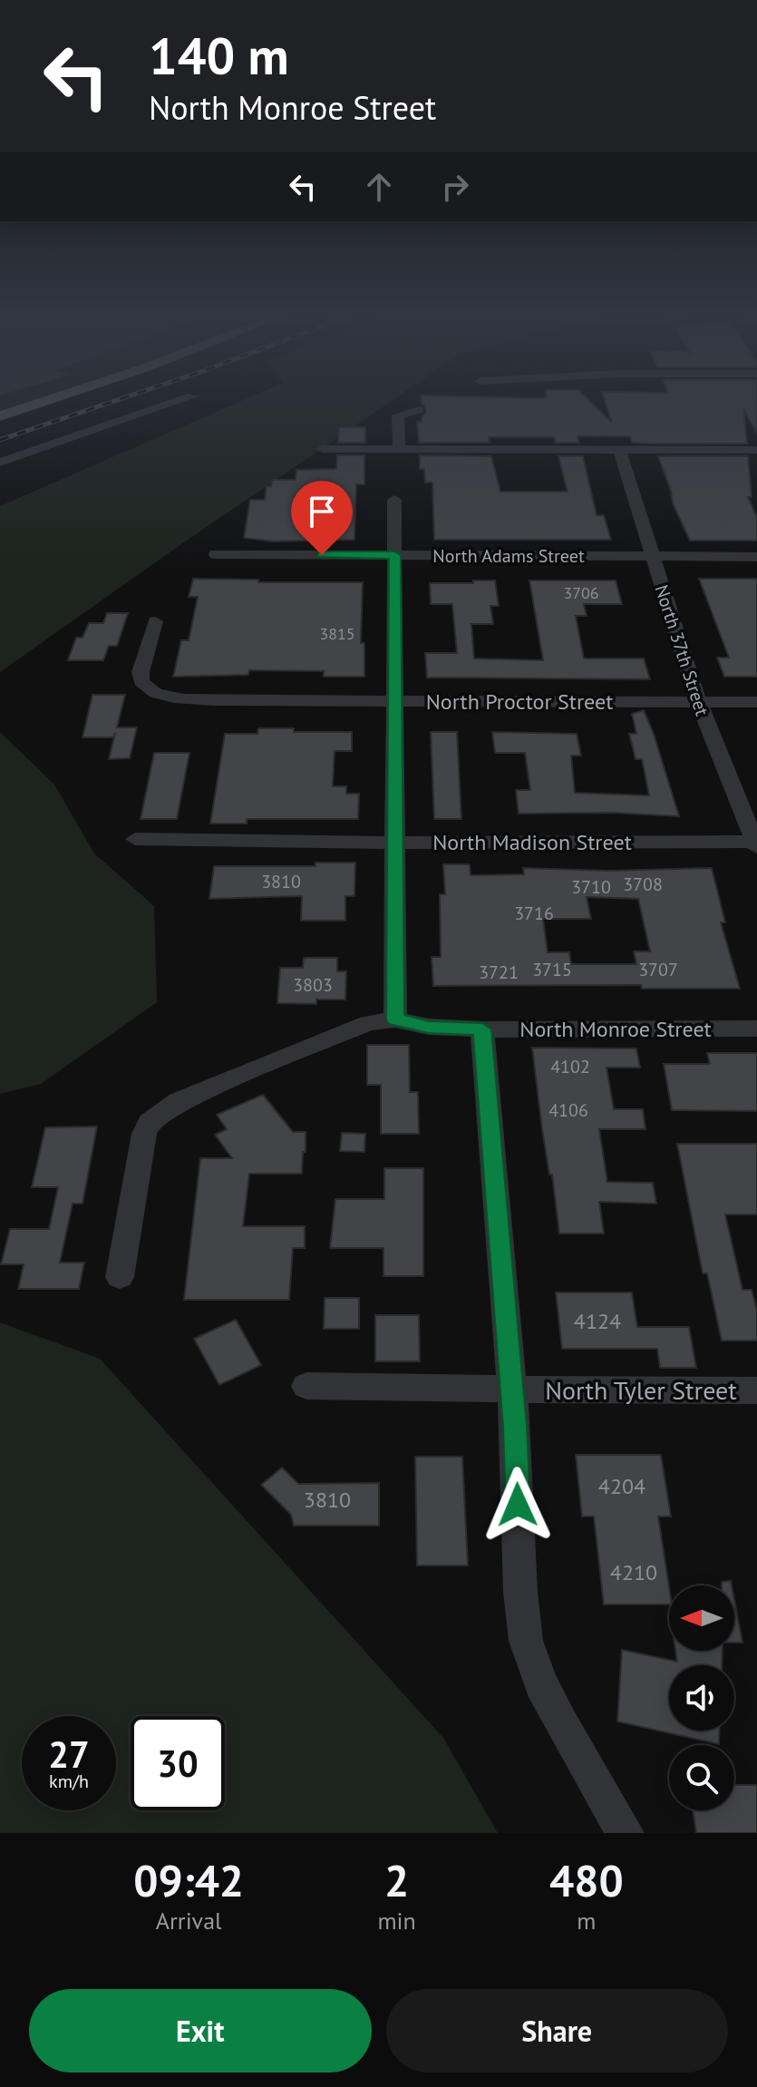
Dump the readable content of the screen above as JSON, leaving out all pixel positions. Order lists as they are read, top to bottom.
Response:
{
  "streets": {
    "street": [
      "North Adams Street",
      "North 37th Street",
      "North Proctor Street",
      "North Madison Street",
      "North Monroe Street",
      "North Tyler Street"
    ]
  },
  "crossings": [
    ["North Adams Street", "North 37th Street"],
    ["North 37th Street", "North Proctor Street"],
    ["North 37th Street", "North Madison Street"]
  ],
  "house_numbers": [
    "3706",
    "3815",
    "3810",
    "3708",
    "3710",
    "3716",
    "3715",
    "3707",
    "3721",
    "3803",
    "4102",
    "4106",
    "4124",
    "4204",
    "3810",
    "4210"
  ],
  "north": "left",
  "page": {
    "turn": ["140 m", "North Monroe Street"],
    "speed": "27 km/h",
    "limit": "30",
    "eta": [
      "09:42",
      "Arrival",
      "2",
      "min",
      "480",
      "m"
    ],
    "buttons": ["Exit", "Share"]
  }
}
